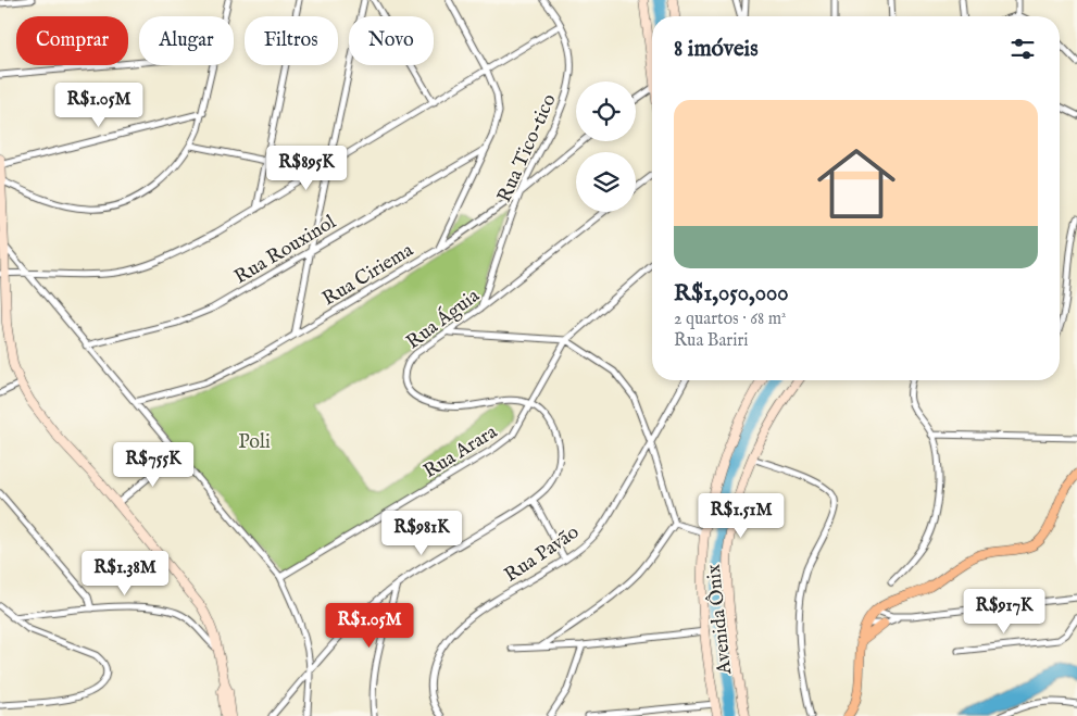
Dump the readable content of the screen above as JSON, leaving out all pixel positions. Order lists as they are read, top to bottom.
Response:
{
  "streets": {
    "main road": ["Avenida Ônix"],
    "street": [
      "Rua Tico-tico",
      "Rua Rouxinol",
      "Rua Ciriema",
      "Rua Águia",
      "Rua Arara",
      "Rua Pavão"
    ]
  },
  "crossings": [
    ["Rua Tico-tico", "Rua Ciriema"],
    ["Rua Tico-tico", "Rua Águia"],
    ["Rua Águia", "Rua Arara"]
  ],
  "parks": ["Poli"],
  "page": {
    "chip": [
      "Comprar",
      "Alugar",
      "Filtros",
      "Novo"
    ],
    "heading": "8 imóveis",
    "list": [
      {
        "name": "R$1,050,000",
        "note": "2 quartos · 68 m² · Rua Bariri"
      }
    ],
    "price": [
      "R$1.05M",
      "R$895K",
      "R$755K",
      "R$1.51M",
      "R$981K",
      "R$1.38M",
      "R$917K",
      "R$1.05M"
    ]
  }
}
